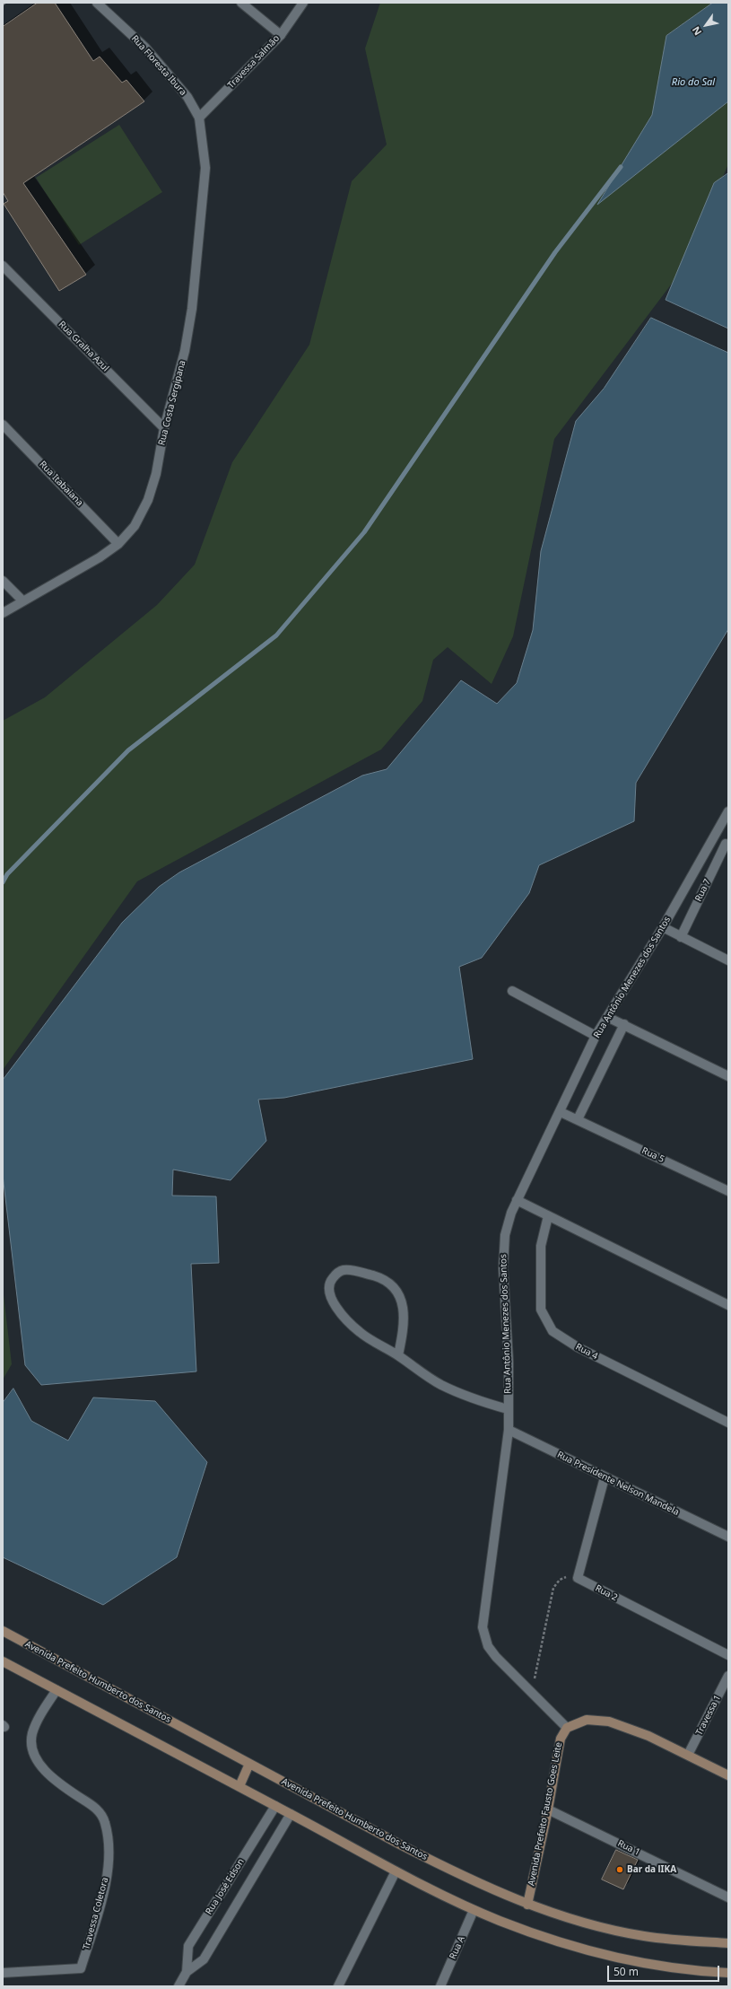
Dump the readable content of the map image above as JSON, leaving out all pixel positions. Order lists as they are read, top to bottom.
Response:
{
  "streets": {
    "street": [
      "Travessa Salmão",
      "Rua Floresta Ibura",
      "Rua Gralha Azul",
      "Rua Costa Sergipana",
      "Rua Itabaiana",
      "Rua 7",
      "Rua Antônio Menezes dos Santos",
      "Rua 5",
      "Rua 4",
      "Rua Presidente Nelson Mandela",
      "Rua 2",
      "Avenida Prefeito Humberto dos Santos",
      "Travessa 1",
      "Avenida Prefeito Fausto Goes Leite",
      "Rua 1",
      "Rua José Edson",
      "Travessa Coletora",
      "Rua A"
    ]
  },
  "crossings": [
    ["Travessa Salmão", "Rua Floresta Ibura"],
    ["Travessa Salmão", "Rua Costa Sergipana"],
    ["Rua Floresta Ibura", "Rua Costa Sergipana"],
    ["Rua Gralha Azul", "Rua Costa Sergipana"],
    ["Rua Costa Sergipana", "Rua Itabaiana"],
    ["Rua 7", "Rua Antônio Menezes dos Santos"],
    ["Rua Antônio Menezes dos Santos", "Rua 5"],
    ["Rua Antônio Menezes dos Santos", "Rua Presidente Nelson Mandela"],
    ["Rua Antônio Menezes dos Santos", "Avenida Prefeito Fausto Goes Leite"],
    ["Avenida Prefeito Humberto dos Santos", "Avenida Prefeito Fausto Goes Leite"],
    ["Avenida Prefeito Fausto Goes Leite", "Rua 1"]
  ],
  "water": ["Rio do Sal"],
  "places": ["Bar da lIKA"],
  "scale_bar": "50 m",
  "north": "bottom left"
}
